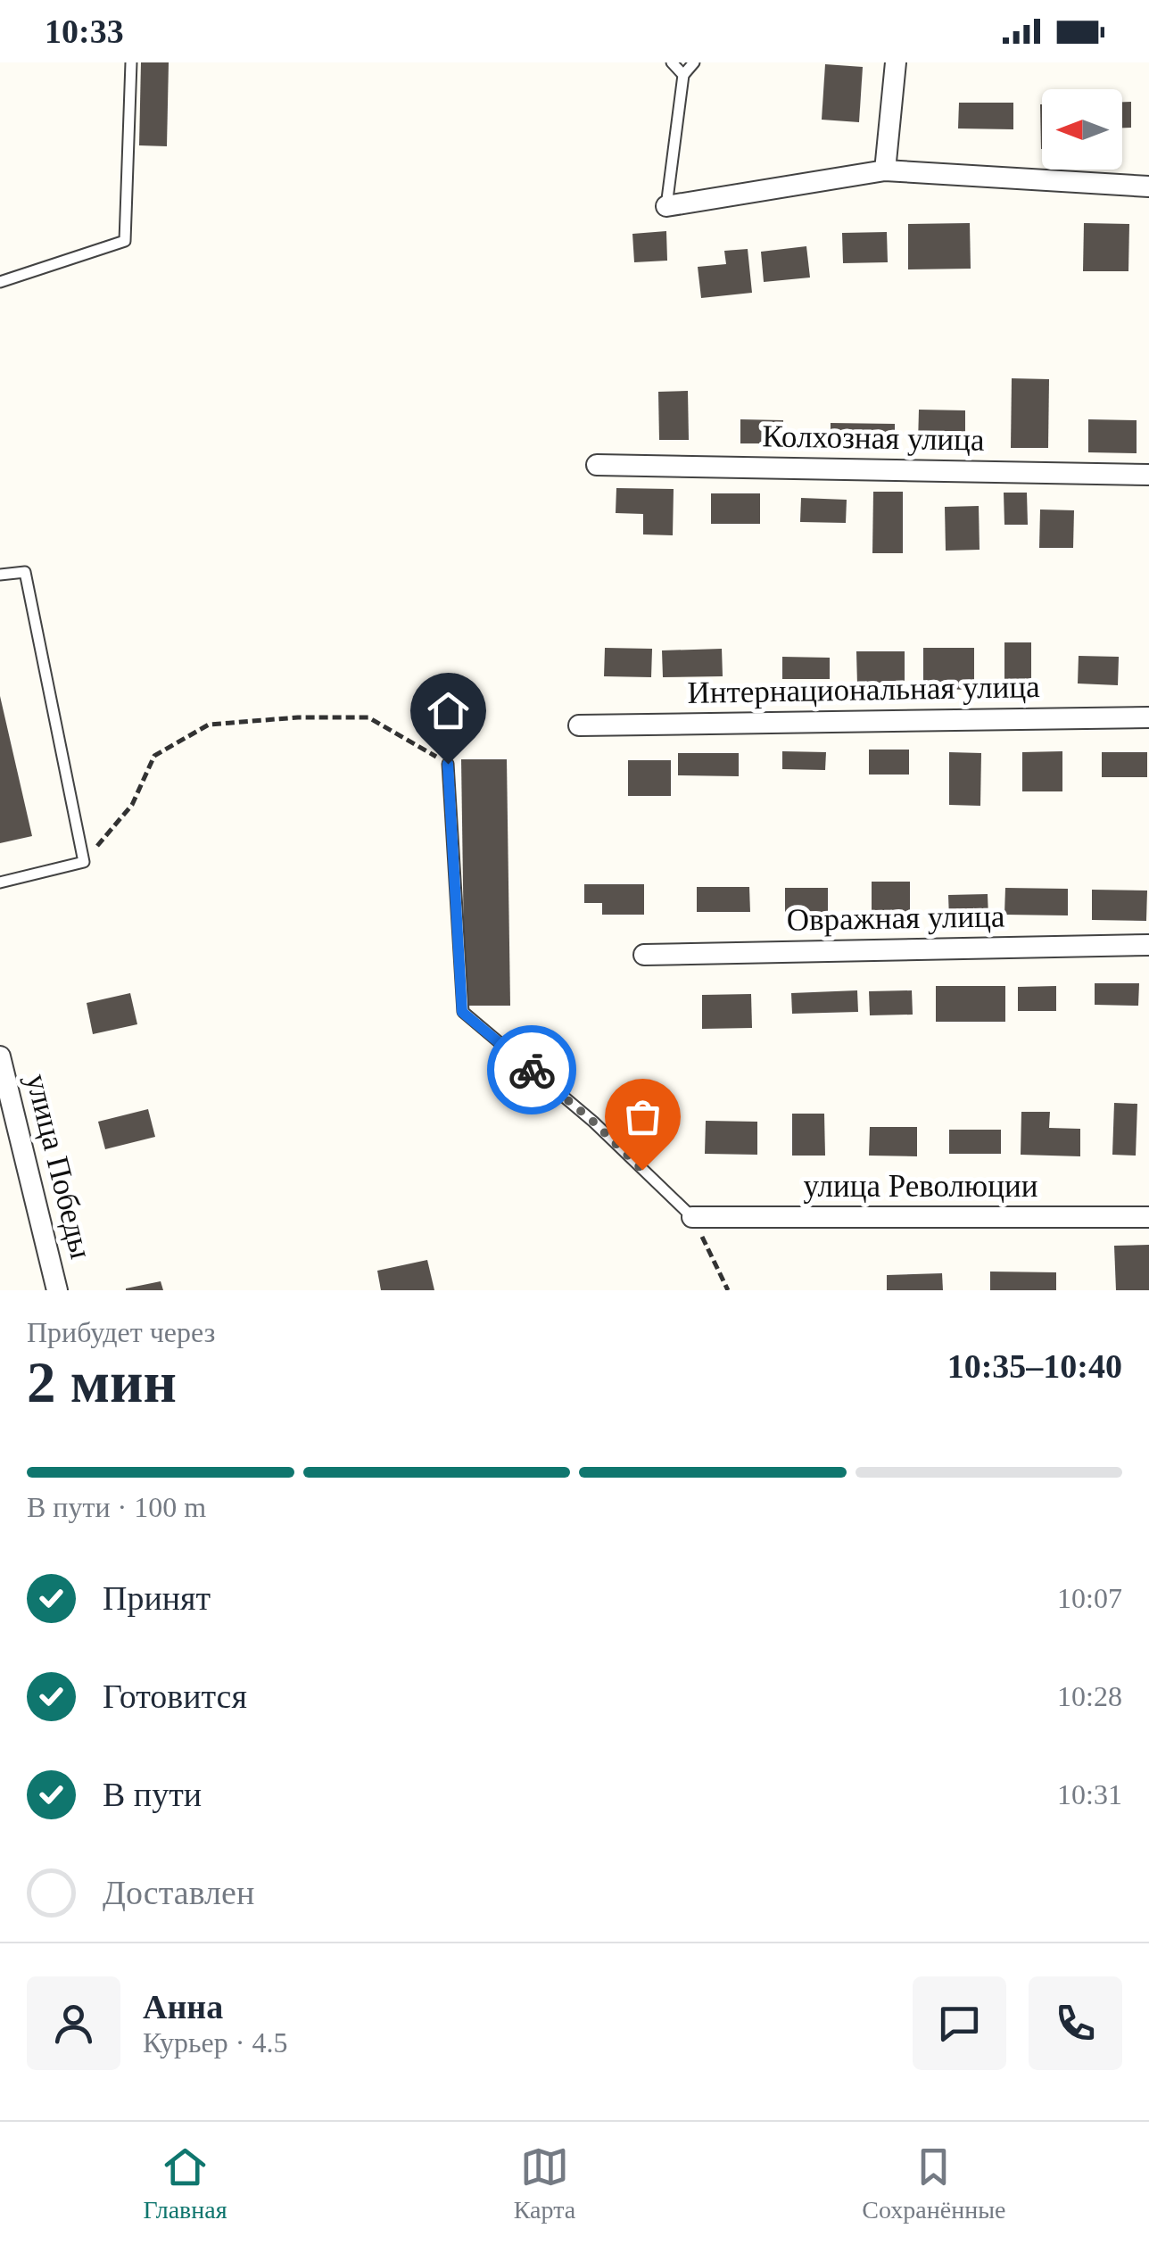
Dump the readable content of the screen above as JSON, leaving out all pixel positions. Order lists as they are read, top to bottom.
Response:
{
  "streets": {
    "street": [
      "Колхозная улица",
      "Интернациональная улица",
      "Овражная улица",
      "улица Победы",
      "улица Революции"
    ]
  },
  "north": "left",
  "page": {
    "status": "10:33",
    "heading": ["2 мин", "Прибудет через", "10:35–10:40"],
    "panel": ["Анна", "Курьер · 4.5"],
    "bar": "В пути · 100 m",
    "list": [
      ["Принят", "10:07"],
      ["Готовится", "10:28"],
      ["В пути", "10:31"],
      "Доставлен"
    ],
    "tabs": ["Главная", "Карта", "Сохранённые"]
  }
}
